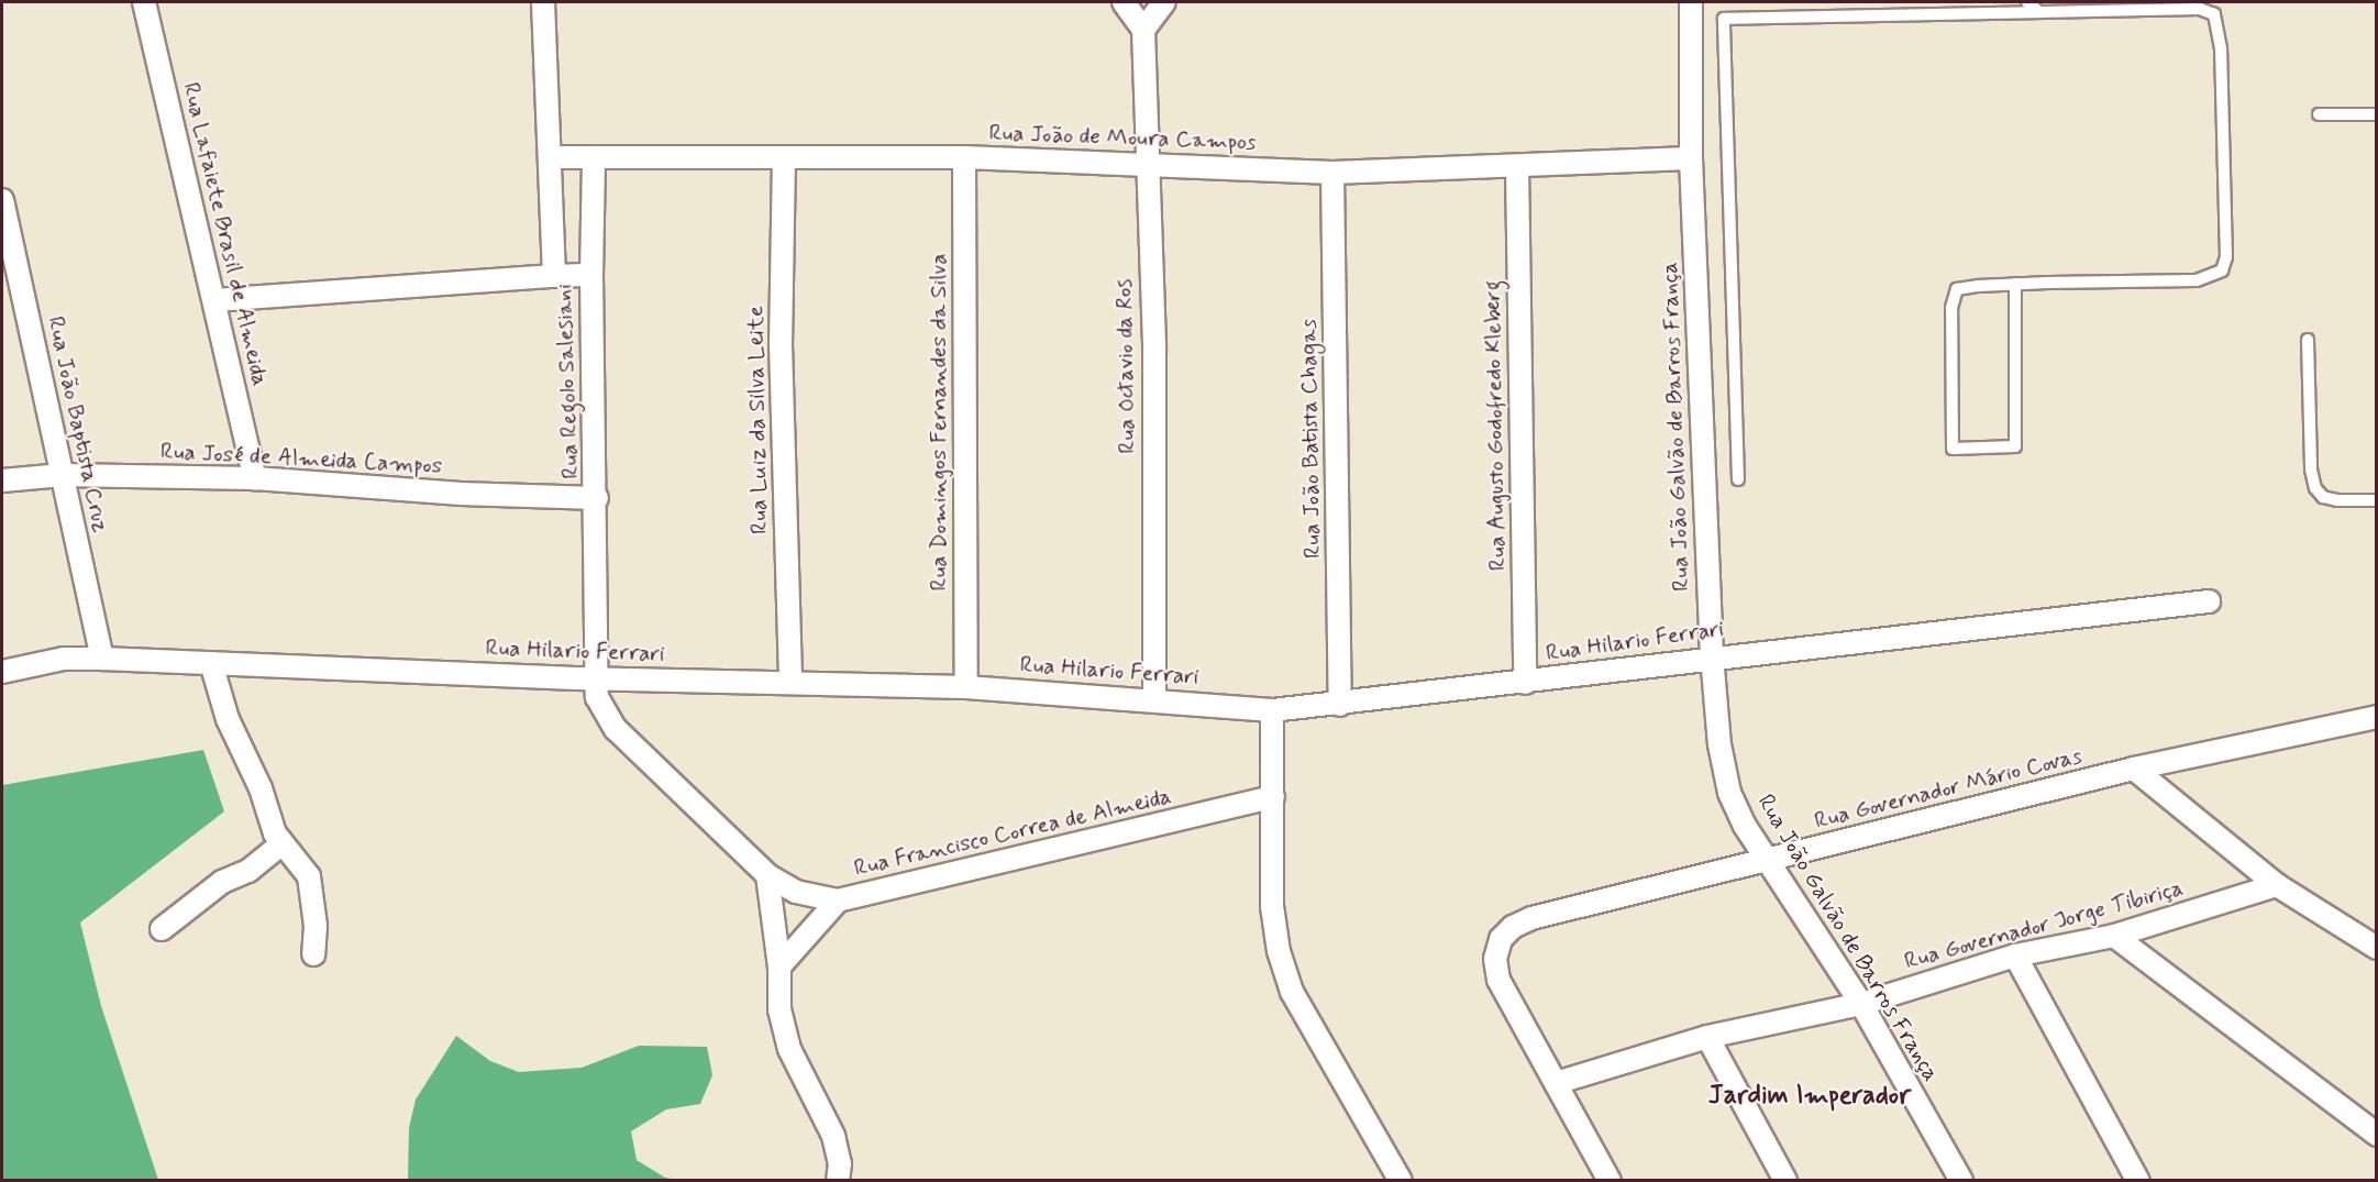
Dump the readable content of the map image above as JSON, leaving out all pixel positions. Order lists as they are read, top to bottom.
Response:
{
  "streets": {
    "street": [
      "Rua João de Moura Campos",
      "Rua Lafaiete Brasil de Almeida",
      "Rua Octavio da Ros",
      "Rua Regolo Salesiani",
      "Rua Luiz da Silva Leite",
      "Rua Domingos Fernandes da Silva",
      "Rua João Baptista Cruz",
      "Rua Augusto Godofredo Kleberg",
      "Rua João Galvão de Barros França",
      "Rua João Batista Chagas",
      "Rua José de Almeida Campos",
      "Rua Hilario Ferrari",
      "Rua Governador Mário Covas",
      "Rua Francisco Correa de Almeida",
      "Rua Governador Jorge Tibiriça"
    ]
  },
  "crossings": [
    ["Rua João de Moura Campos", "Rua Octavio da Ros"],
    ["Rua João de Moura Campos", "Rua Regolo Salesiani"],
    ["Rua João de Moura Campos", "Rua Luiz da Silva Leite"],
    ["Rua João de Moura Campos", "Rua Domingos Fernandes da Silva"],
    ["Rua João de Moura Campos", "Rua Augusto Godofredo Kleberg"],
    ["Rua João de Moura Campos", "Rua João Galvão de Barros França"],
    ["Rua João de Moura Campos", "Rua João Batista Chagas"],
    ["Rua Lafaiete Brasil de Almeida", "Rua José de Almeida Campos"],
    ["Rua Octavio da Ros", "Rua Hilario Ferrari"],
    ["Rua Regolo Salesiani", "Rua José de Almeida Campos"],
    ["Rua Regolo Salesiani", "Rua Hilario Ferrari"],
    ["Rua Regolo Salesiani", "Rua Francisco Correa de Almeida"],
    ["Rua Luiz da Silva Leite", "Rua Hilario Ferrari"],
    ["Rua Domingos Fernandes da Silva", "Rua Hilario Ferrari"],
    ["Rua João Baptista Cruz", "Rua José de Almeida Campos"],
    ["Rua João Baptista Cruz", "Rua Hilario Ferrari"],
    ["Rua Augusto Godofredo Kleberg", "Rua Hilario Ferrari"],
    ["Rua João Galvão de Barros França", "Rua Hilario Ferrari"],
    ["Rua João Galvão de Barros França", "Rua Governador Mário Covas"],
    ["Rua João Galvão de Barros França", "Rua Governador Jorge Tibiriça"],
    ["Rua João Batista Chagas", "Rua Hilario Ferrari"],
    ["Rua Governador Mário Covas", "Rua Governador Jorge Tibiriça"]
  ],
  "districts": ["Jardim Imperador"]
}
